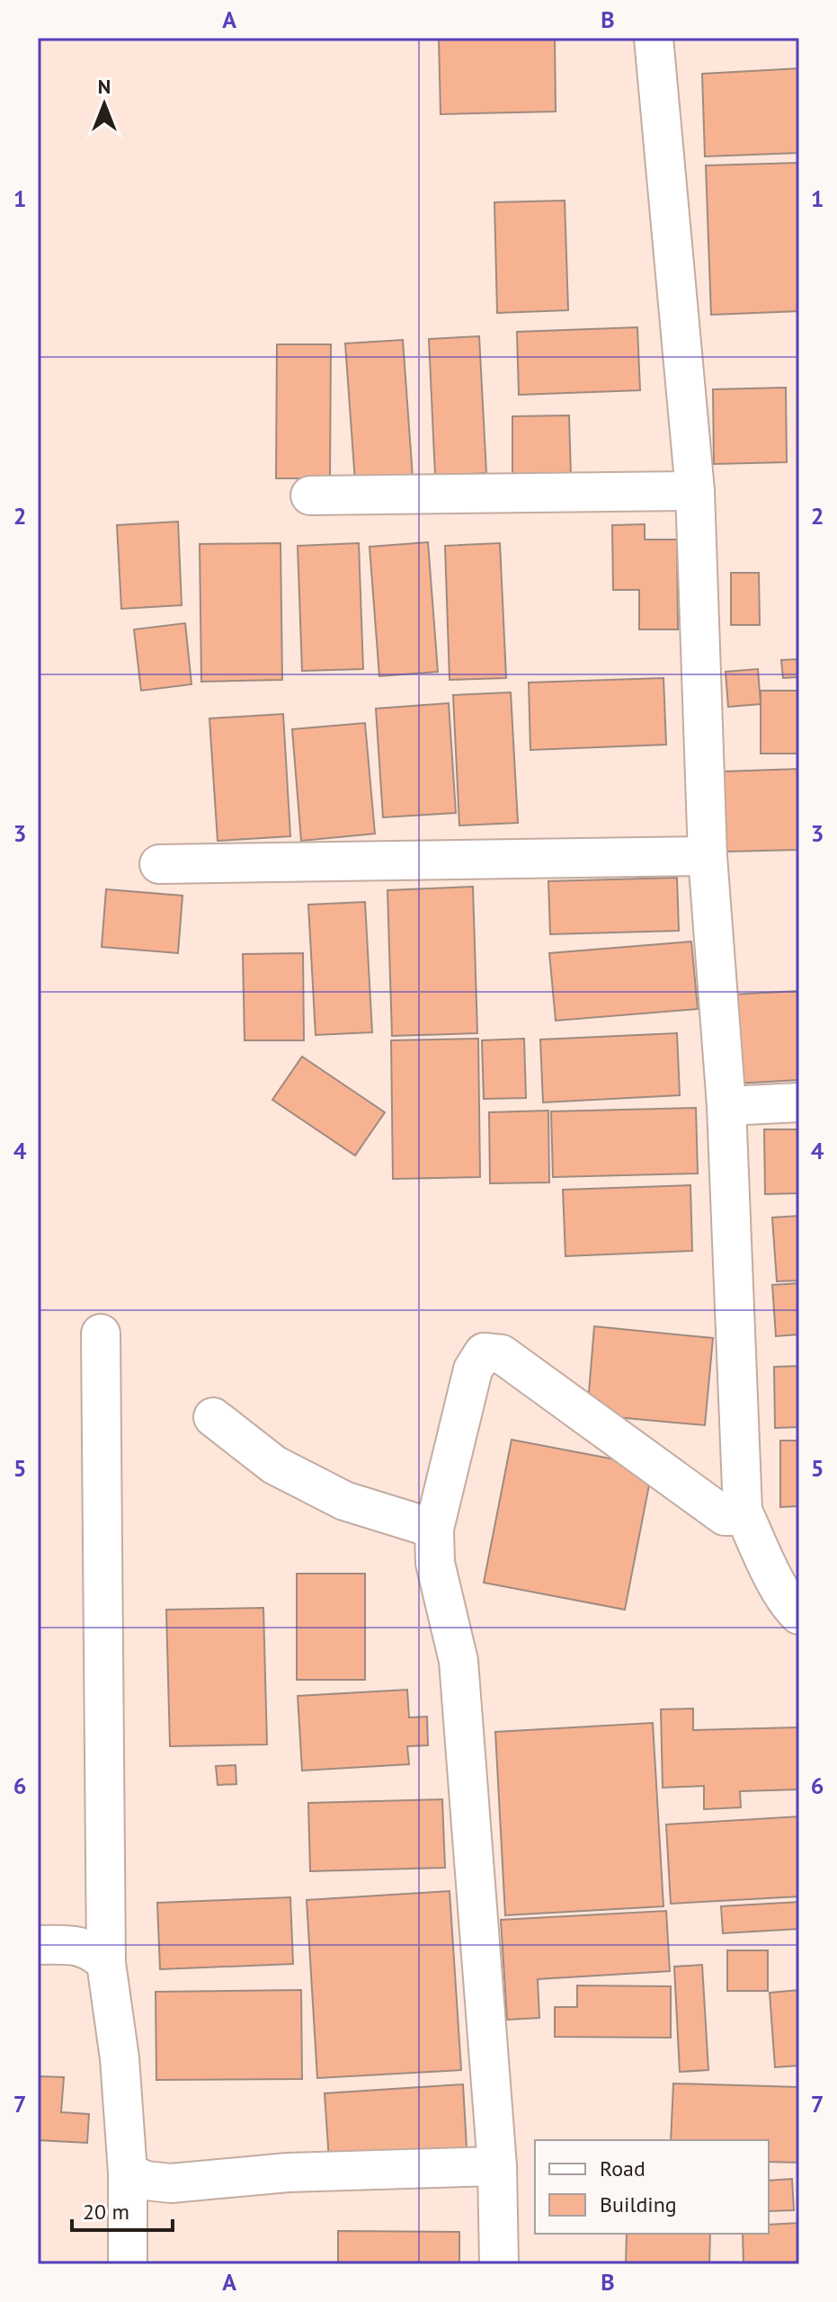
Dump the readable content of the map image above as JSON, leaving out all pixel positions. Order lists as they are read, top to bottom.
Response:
{
  "legend": ["Road", "Building"],
  "scale_bar": "20 m",
  "north": "top",
  "grid": {
    "columns": ["A", "B"],
    "rows": [
      "1",
      "2",
      "3",
      "4",
      "5",
      "6",
      "7"
    ]
  }
}
